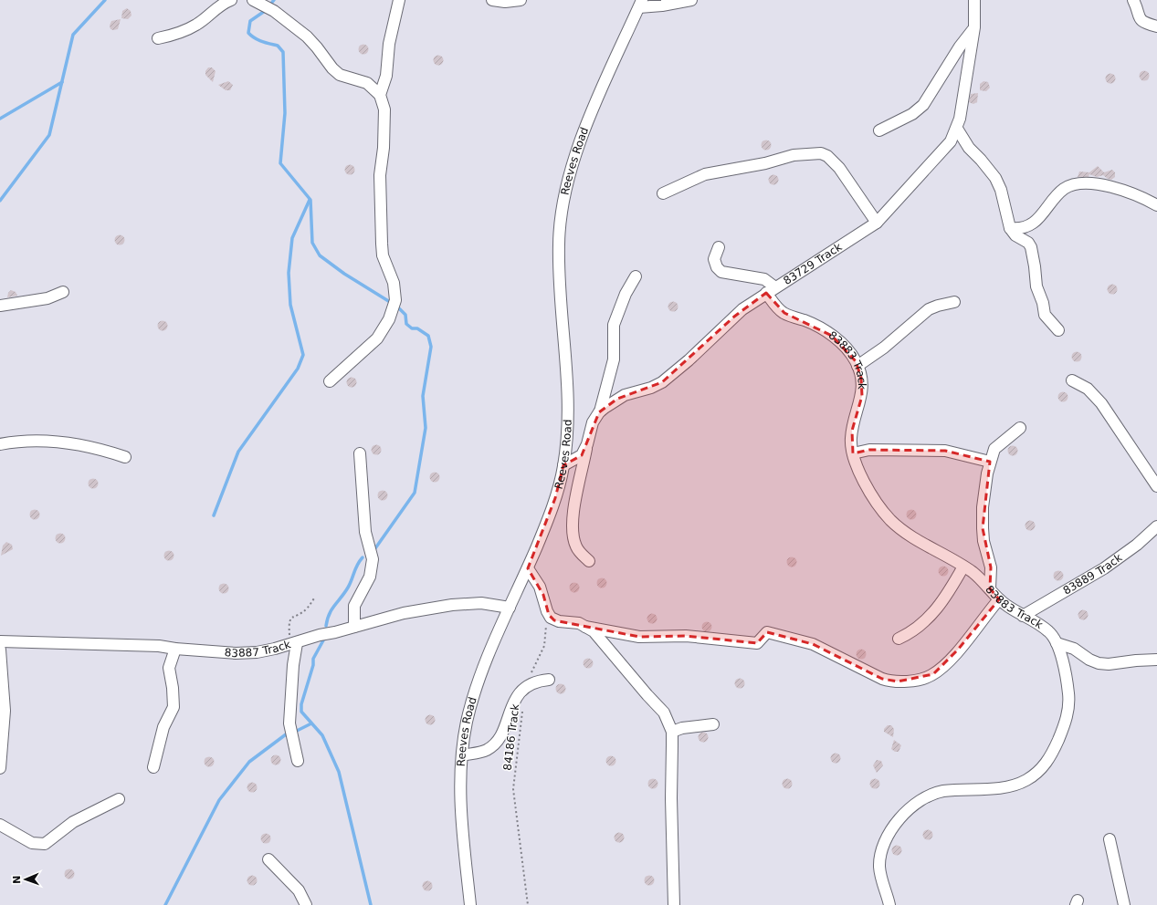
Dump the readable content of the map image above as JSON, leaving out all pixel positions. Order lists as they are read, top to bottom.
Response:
{
  "streets": {
    "street": [
      "Reeves Road",
      "83729 Track",
      "83883 Track",
      "83889 Track",
      "83887 Track"
    ],
    "path": ["84186 Track"]
  },
  "crossings": [
    ["Reeves Road", "83729 Track"],
    ["Reeves Road", "83887 Track"],
    ["83729 Track", "83883 Track"],
    ["83883 Track", "83889 Track"]
  ],
  "north": "left"
}
